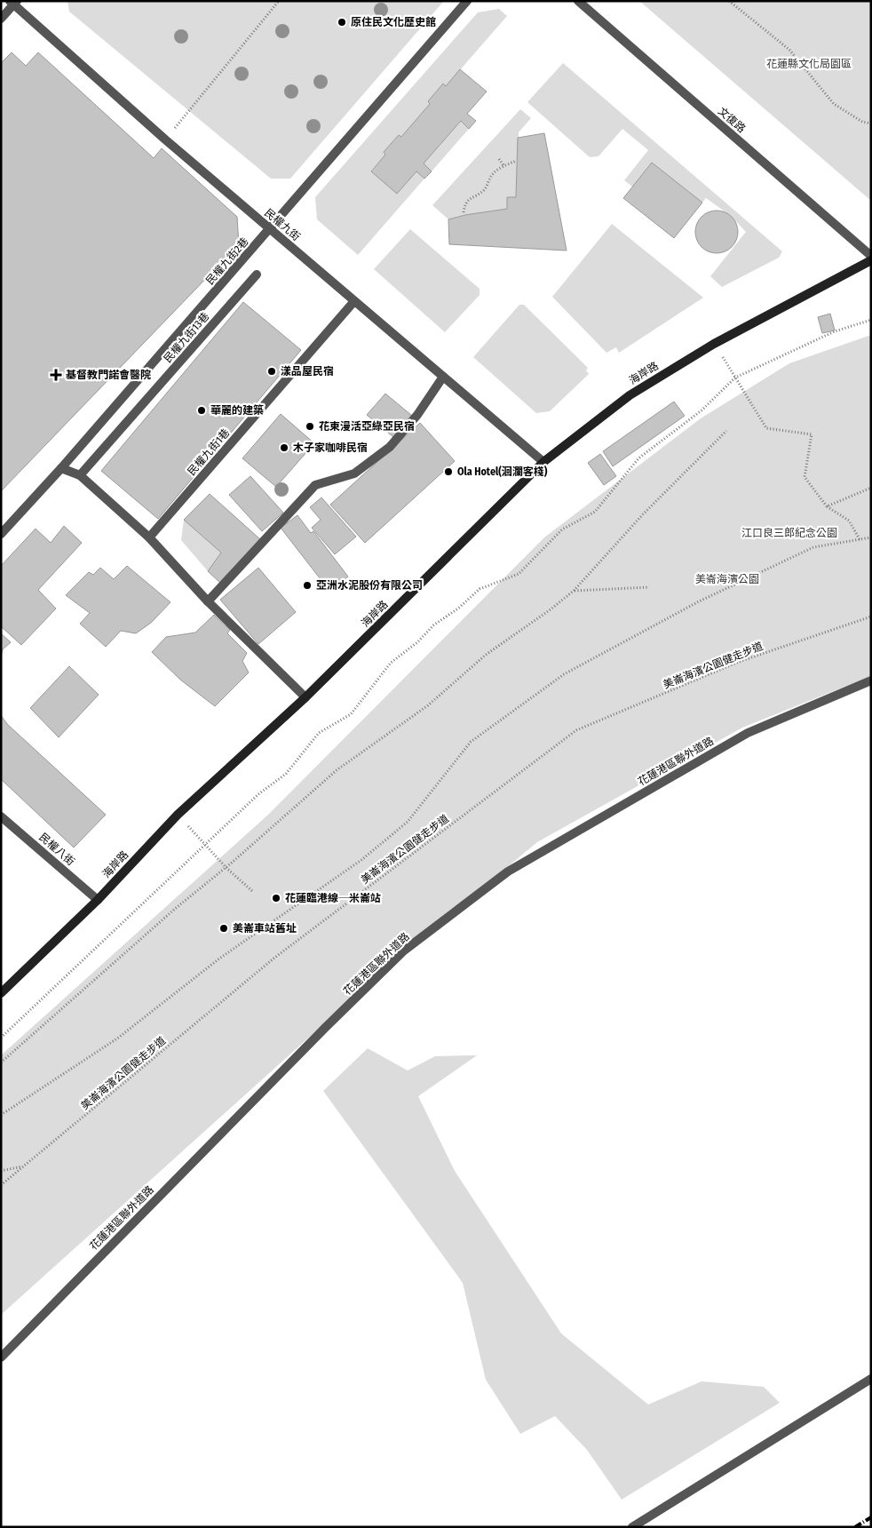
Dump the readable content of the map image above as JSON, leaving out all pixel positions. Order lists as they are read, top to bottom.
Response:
{
  "streets": {
    "main road": ["海岸路"],
    "street": [
      "文復路",
      "民權九街",
      "民權九街2巷",
      "民權九街13巷",
      "民權九街1巷",
      "花蓮港區聯外道路",
      "民權八街"
    ],
    "path": ["美崙海濱公園健走步道"]
  },
  "crossings": [
    ["民權九街", "民權九街2巷"],
    ["民權九街", "海岸路"],
    ["民權九街", "民權九街1巷"],
    ["海岸路", "民權八街"]
  ],
  "parks": ["花蓮縣文化局園區", "江口良三郎紀念公園", "美崙海濱公園"],
  "places": {
    "other": [
      "原住民文化歷史館",
      "漾品屋民宿",
      "華麗的建築",
      "花東漫活亞綠亞民宿",
      "木子家咖啡民宿",
      "Ola Hotel(洄瀾客棧)",
      "亞洲水泥股份有限公司",
      "花蓮臨港線─米崙站",
      "美崙車站舊址"
    ],
    "health": ["基督教門諾會醫院"]
  }
}
